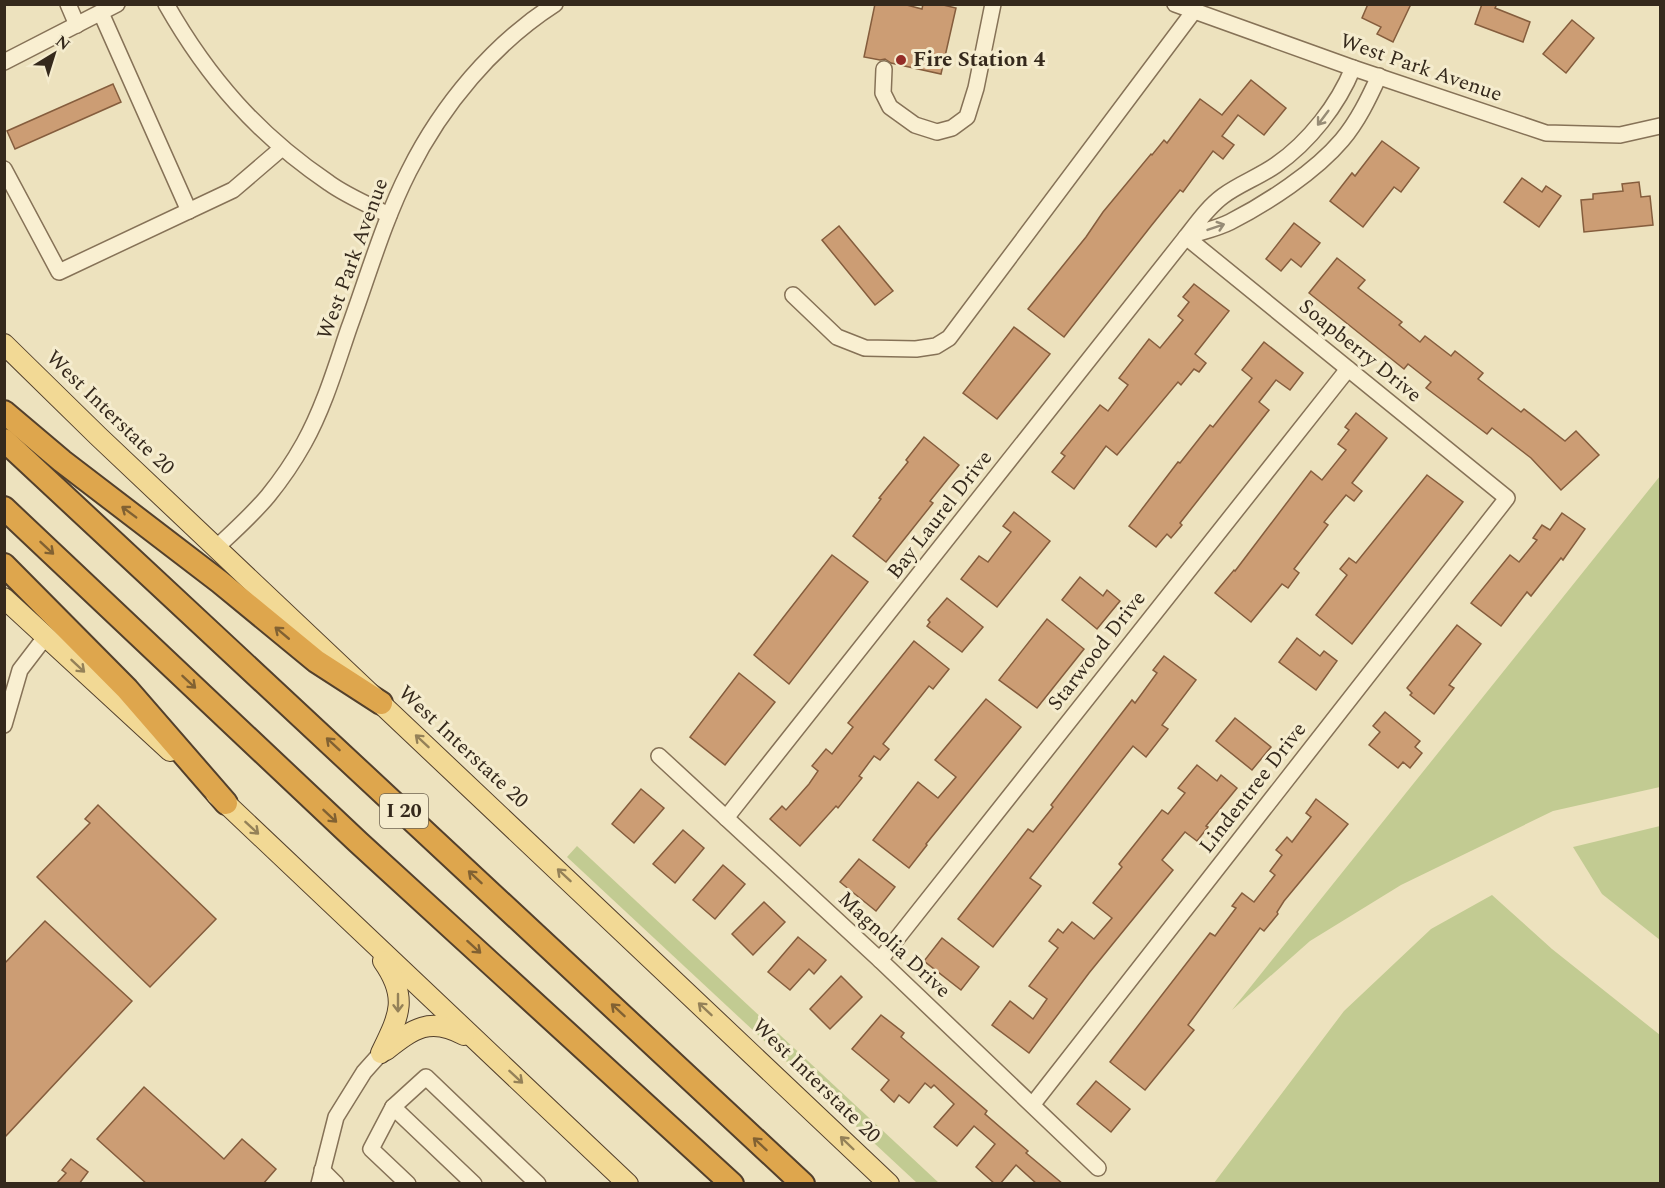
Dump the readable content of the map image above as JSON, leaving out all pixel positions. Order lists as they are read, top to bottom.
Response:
{
  "streets": {
    "highway": ["I 20"],
    "main road": ["West Interstate 20"],
    "street": [
      "West Park Avenue",
      "Soapberry Drive",
      "Bay Laurel Drive",
      "Starwood Drive",
      "Lindentree Drive",
      "Magnolia Drive"
    ]
  },
  "crossings": [
    ["West Park Avenue", "West Interstate 20"],
    ["West Park Avenue", "Bay Laurel Drive"],
    ["Soapberry Drive", "Bay Laurel Drive"],
    ["Soapberry Drive", "Starwood Drive"],
    ["Soapberry Drive", "Lindentree Drive"],
    ["Bay Laurel Drive", "Magnolia Drive"],
    ["Starwood Drive", "Magnolia Drive"],
    ["Lindentree Drive", "Magnolia Drive"]
  ],
  "one_way": ["West Interstate 20"],
  "places": ["Fire Station 4"],
  "north": "top right"
}
